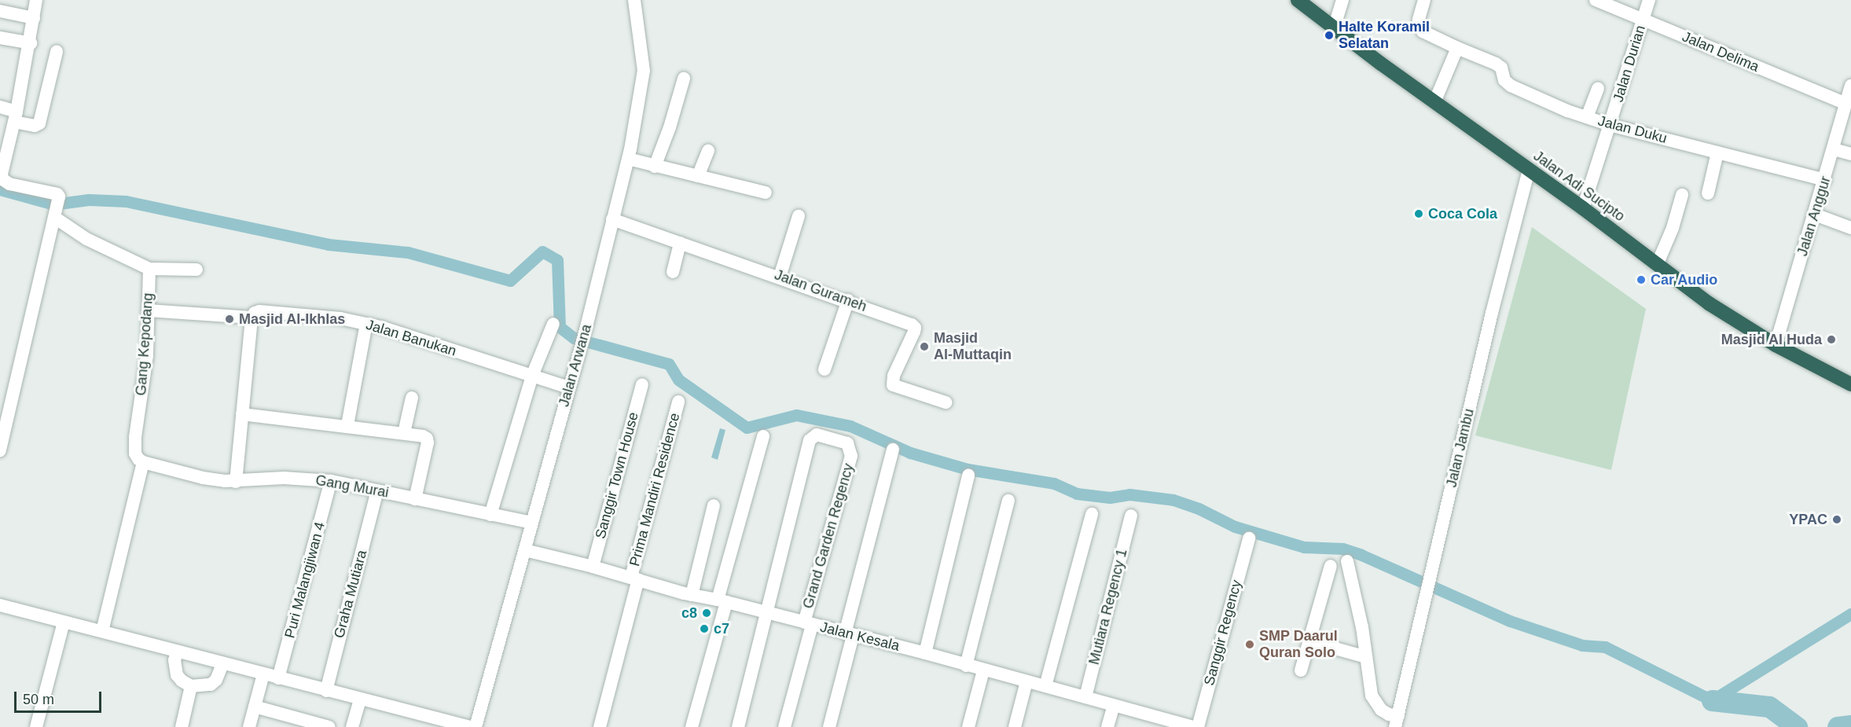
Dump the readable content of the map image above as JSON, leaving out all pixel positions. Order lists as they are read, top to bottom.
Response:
{
  "streets": {
    "highway": ["Jalan Adi Sucipto"],
    "street": [
      "Jalan Delima",
      "Jalan Durian",
      "Jalan Duku",
      "Jalan Anggur",
      "Jalan Gurameh",
      "Jalan Banukan",
      "Gang Kepodang",
      "Jalan Arwana",
      "Jalan Jambu",
      "Sanggir Town House",
      "Gang Murai",
      "Prima Mandiri Residence",
      "Grand Garden Regency",
      "Puri Malangjiwan 4",
      "Graha Mutiara",
      "Mutiara Regency 1",
      "Sanggir Regency",
      "Jalan Kesala"
    ]
  },
  "crossings": [
    ["Jalan Delima", "Jalan Durian"],
    ["Jalan Delima", "Jalan Anggur"],
    ["Jalan Durian", "Jalan Duku"],
    ["Jalan Durian", "Jalan Adi Sucipto"],
    ["Jalan Duku", "Jalan Anggur"],
    ["Jalan Adi Sucipto", "Jalan Anggur"],
    ["Jalan Adi Sucipto", "Jalan Jambu"],
    ["Jalan Gurameh", "Jalan Arwana"],
    ["Jalan Banukan", "Gang Kepodang"],
    ["Jalan Banukan", "Jalan Arwana"],
    ["Gang Kepodang", "Gang Murai"],
    ["Jalan Arwana", "Gang Murai"],
    ["Jalan Arwana", "Jalan Kesala"],
    ["Sanggir Town House", "Jalan Kesala"],
    ["Gang Murai", "Puri Malangjiwan 4"],
    ["Prima Mandiri Residence", "Jalan Kesala"],
    ["Grand Garden Regency", "Jalan Kesala"],
    ["Mutiara Regency 1", "Jalan Kesala"]
  ],
  "places": [
    "Halte Koramil Selatan",
    "Coca Cola",
    "Car Audio",
    "Masjid Al-Ikhlas",
    "Masjid Al Huda",
    "Masjid Al-Muttaqin",
    "YPAC",
    "c8",
    "c7",
    "SMP Daarul Quran Solo"
  ],
  "scale_bar": "50 m"
}
